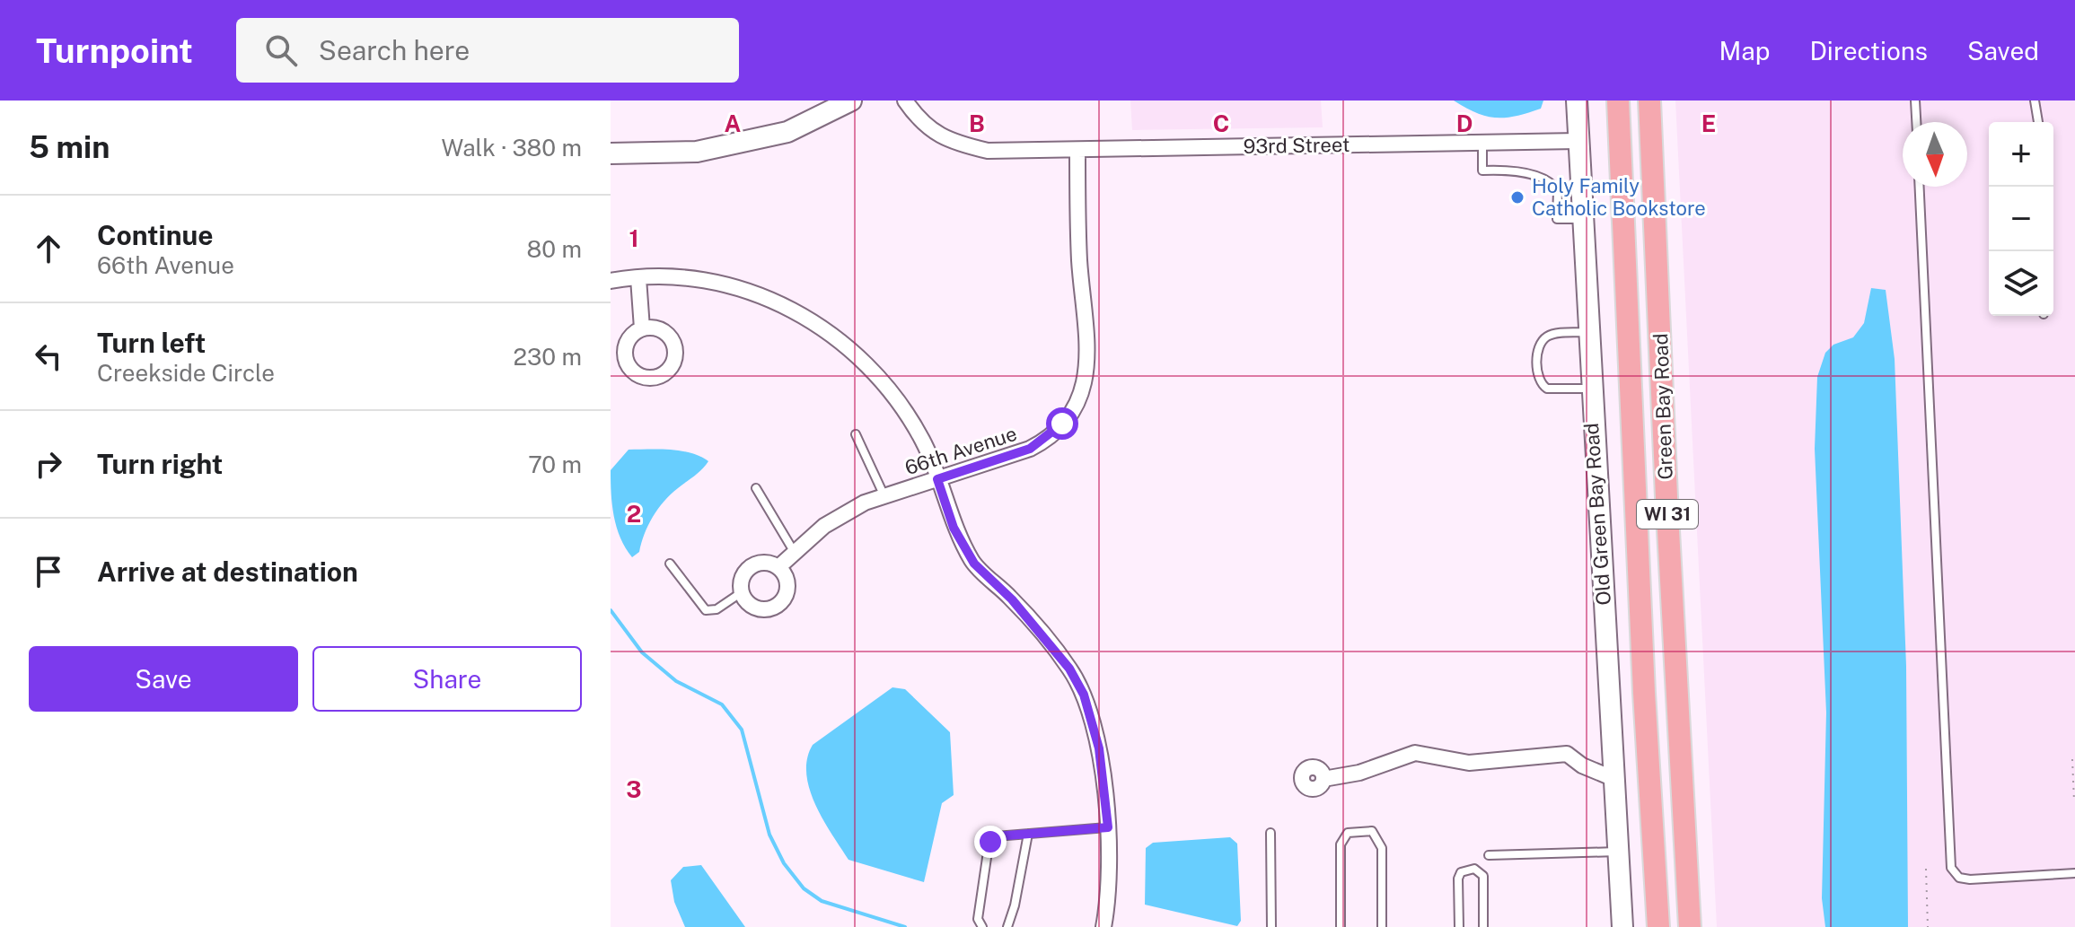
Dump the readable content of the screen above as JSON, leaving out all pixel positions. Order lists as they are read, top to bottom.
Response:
{
  "streets": {
    "main road": ["Green Bay Road", "WI 31"],
    "street": ["93rd Street", "66th Avenue", "Old Green Bay Road"]
  },
  "crossings": [
    ["93rd Street", "66th Avenue"],
    ["93rd Street", "Old Green Bay Road"]
  ],
  "places": ["Holy Family Catholic Bookstore"],
  "north": "bottom",
  "page": {
    "header": "Turnpoint",
    "search": "Search here",
    "nav": ["Map", "Directions", "Saved"],
    "heading": ["5 min", "Walk · 380 m"],
    "map_buttons": ["+", "−"],
    "list": [
      ["Continue", "66th Avenue", "80 m"],
      ["Turn left", "Creekside Circle", "230 m"],
      ["Turn right", "70 m"],
      "Arrive at destination"
    ],
    "buttons": ["Save", "Share"]
  },
  "grid": {
    "columns": [
      "A",
      "B",
      "C",
      "D",
      "E"
    ],
    "rows": ["1", "2", "3"]
  }
}
